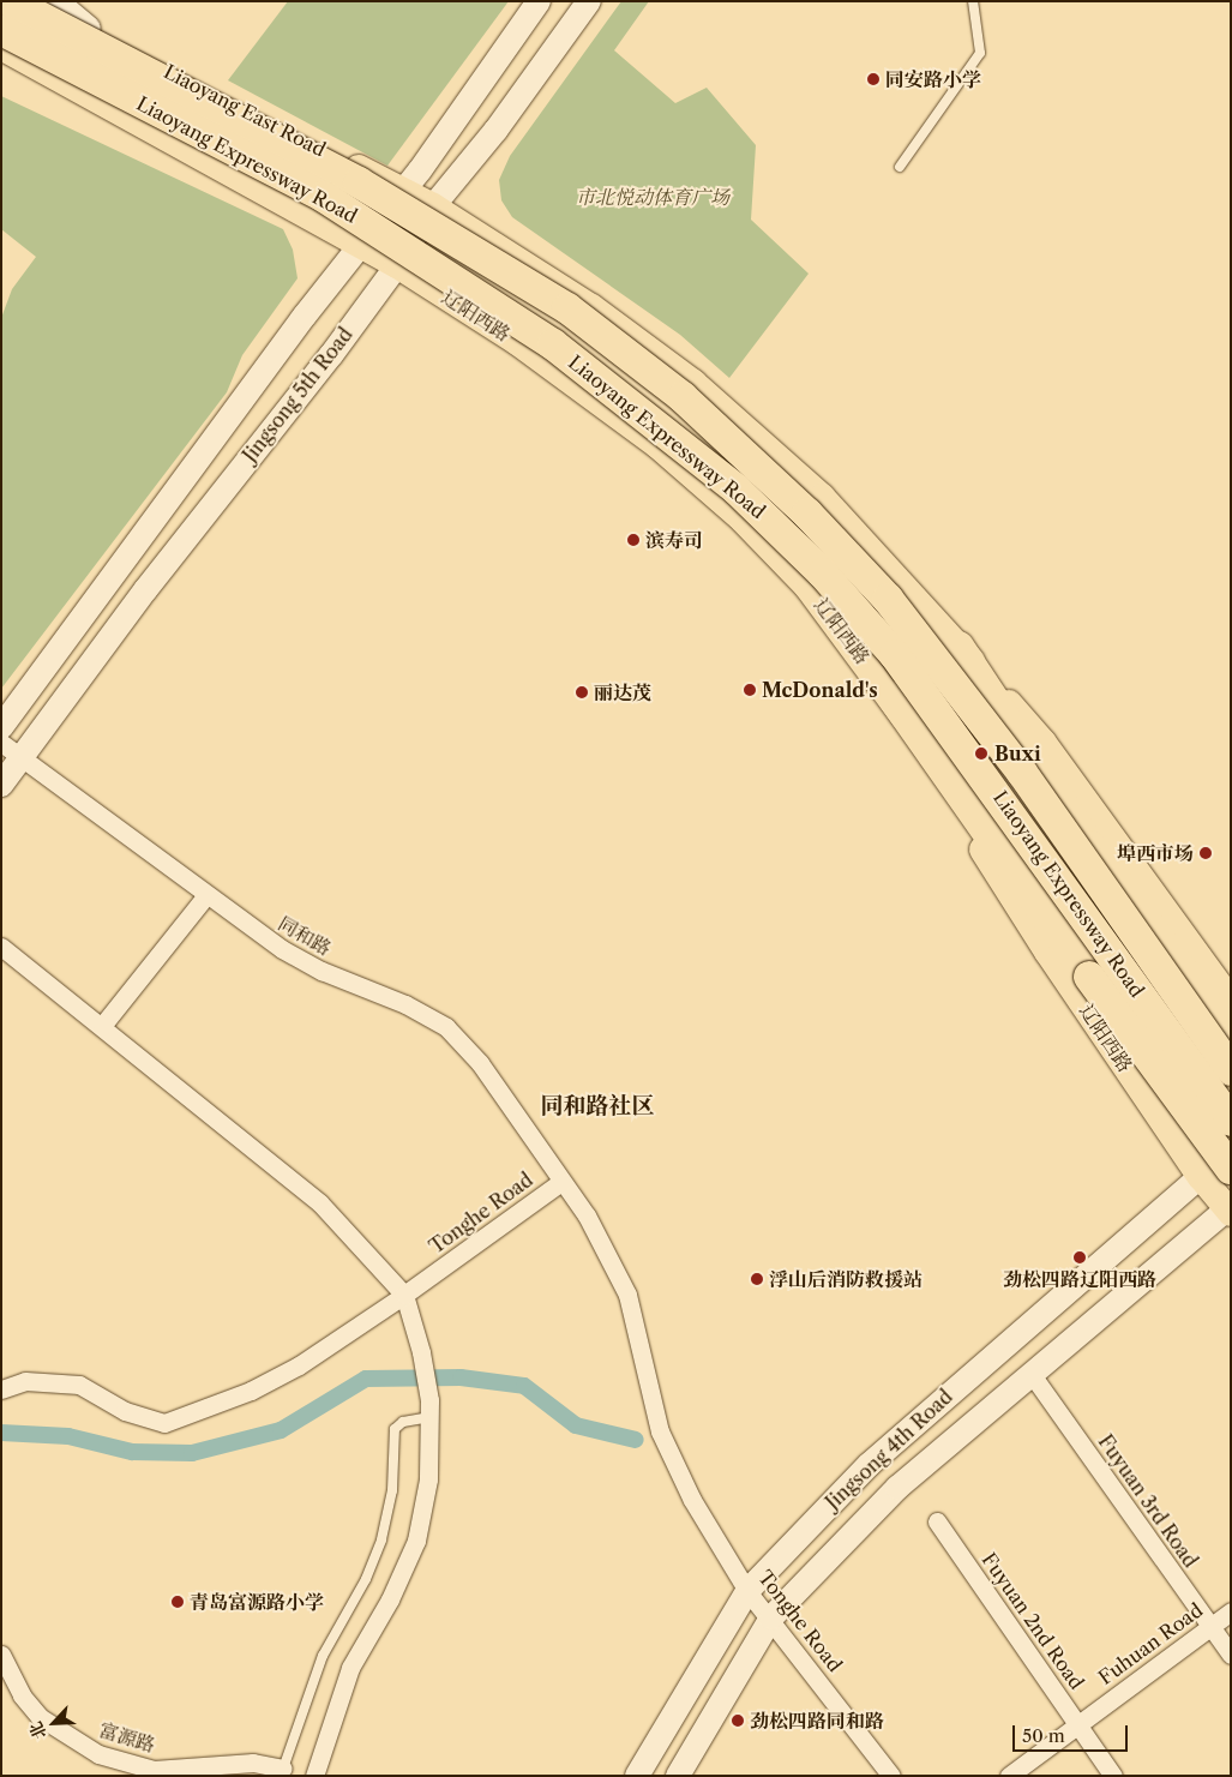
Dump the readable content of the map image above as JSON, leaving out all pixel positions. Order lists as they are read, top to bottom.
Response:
{
  "streets": {
    "highway": ["Liaoyang Expressway Road"],
    "main road": [
      "Liaoyang East Road",
      "辽阳西路",
      "Jingsong 5th Road",
      "Jingsong 4th Road"
    ],
    "street": [
      "同和路",
      "Tonghe Road",
      "Fuyuan 3rd Road",
      "Fuyuan 2nd Road",
      "Fuhuan Road",
      "富源路"
    ]
  },
  "crossings": [
    ["Liaoyang East Road", "Jingsong 5th Road"],
    ["辽阳西路", "Jingsong 5th Road"],
    ["辽阳西路", "Jingsong 4th Road"],
    ["Jingsong 5th Road", "同和路"],
    ["同和路", "Tonghe Road"],
    ["Tonghe Road", "Jingsong 4th Road"],
    ["Jingsong 4th Road", "Fuyuan 3rd Road"],
    ["Fuyuan 3rd Road", "Fuhuan Road"],
    ["Fuyuan 2nd Road", "Fuhuan Road"]
  ],
  "districts": ["同和路社区"],
  "parks": ["市北悦动体育广场"],
  "places": [
    "同安路小学",
    "滨寿司",
    "McDonald's",
    "丽达茂",
    "Buxi",
    "埠西市场",
    "劲松四路辽阳西路",
    "浮山后消防救援站",
    "青岛富源路小学",
    "劲松四路同和路"
  ],
  "scale_bar": "50 m",
  "north": "bottom left"
}
